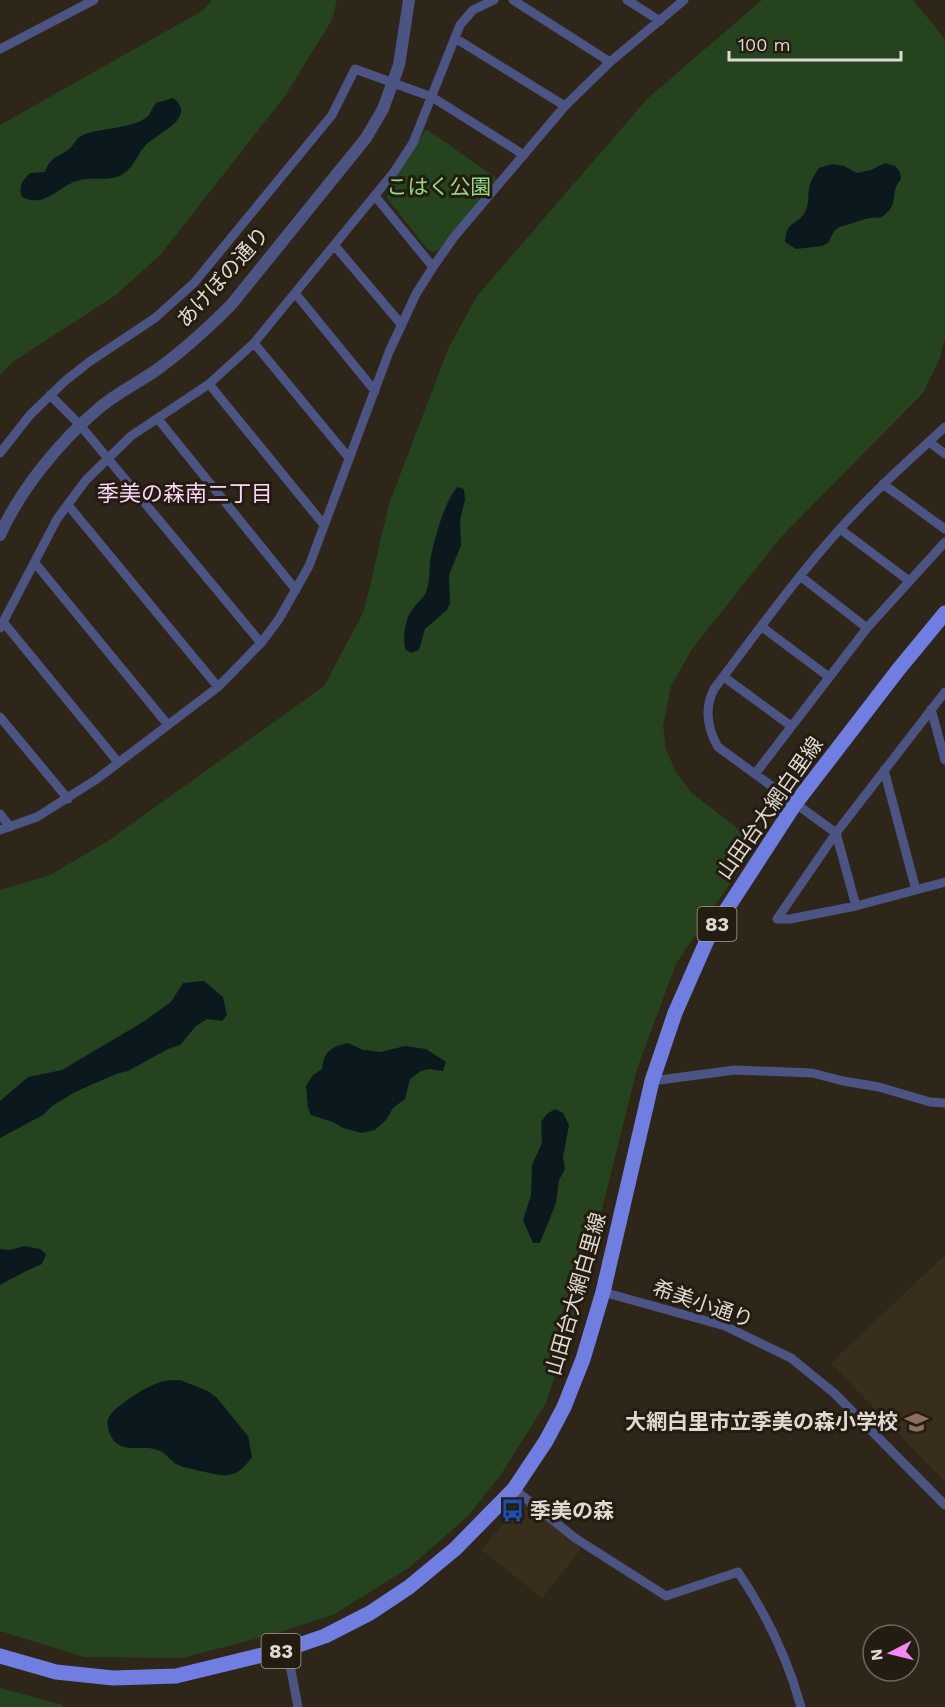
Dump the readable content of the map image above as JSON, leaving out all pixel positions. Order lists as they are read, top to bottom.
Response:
{
  "streets": {
    "main road": ["山田台大網白里線", "83"],
    "street": ["あけぼの通り", "希美小通り"]
  },
  "crossings": [
    ["山田台大網白里線", "希美小通り"]
  ],
  "districts": ["季美の森南二丁目"],
  "parks": ["こはく公園"],
  "places": {
    "school or university": ["大網白里市立季美の森小学校"],
    "bus stop": ["季美の森"]
  },
  "scale_bar": "100 m",
  "north": "left"
}
